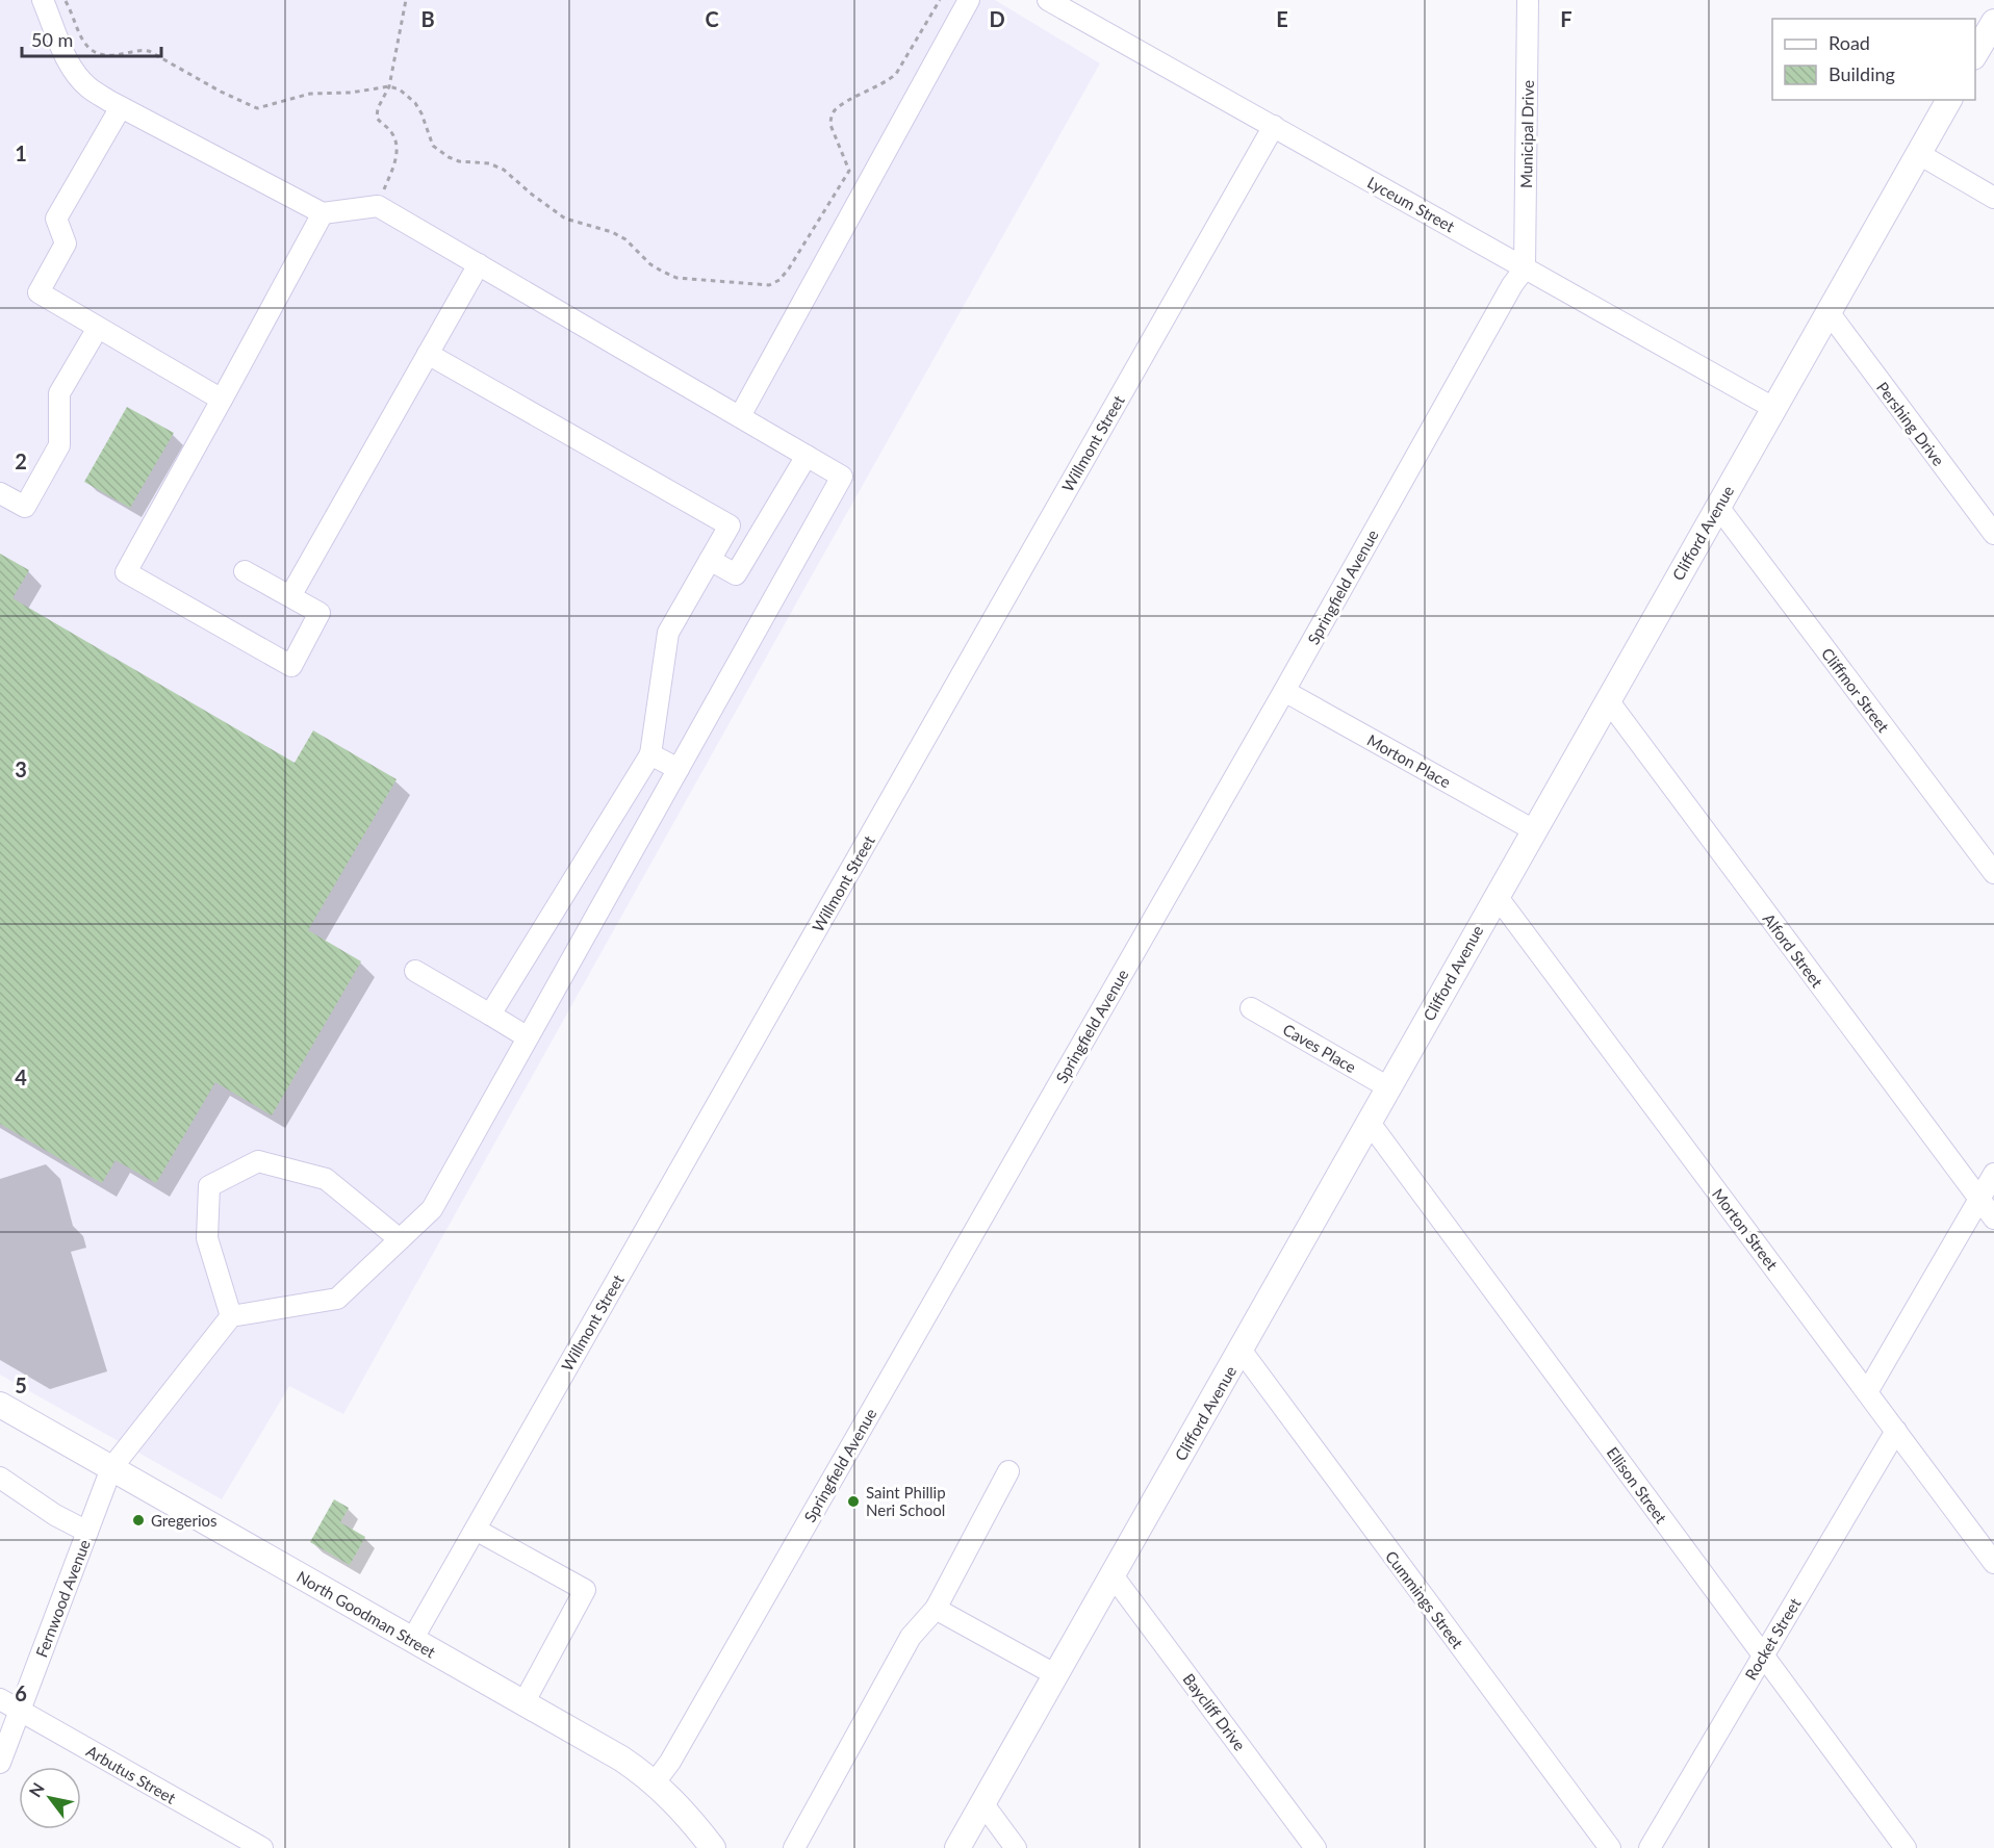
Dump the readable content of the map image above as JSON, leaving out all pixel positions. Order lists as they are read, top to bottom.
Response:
{
  "streets": {
    "main road": ["Clifford Avenue", "North Goodman Street"],
    "street": [
      "Municipal Drive",
      "Lyceum Street",
      "Pershing Drive",
      "Willmont Street",
      "Springfield Avenue",
      "Cliffmor Street",
      "Morton Place",
      "Alford Street",
      "Caves Place",
      "Morton Street",
      "Ellison Street",
      "Fernwood Avenue",
      "Cummings Street",
      "Rocket Street",
      "Baycliff Drive",
      "Arbutus Street"
    ]
  },
  "crossings": [
    ["Municipal Drive", "Lyceum Street"],
    ["Municipal Drive", "Springfield Avenue"],
    ["Lyceum Street", "Willmont Street"],
    ["Lyceum Street", "Clifford Avenue"],
    ["Lyceum Street", "Springfield Avenue"],
    ["Pershing Drive", "Clifford Avenue"],
    ["Willmont Street", "North Goodman Street"],
    ["Clifford Avenue", "Cliffmor Street"],
    ["Clifford Avenue", "Morton Place"],
    ["Clifford Avenue", "Alford Street"],
    ["Clifford Avenue", "Caves Place"],
    ["Clifford Avenue", "Morton Street"],
    ["Clifford Avenue", "Ellison Street"],
    ["Clifford Avenue", "Cummings Street"],
    ["Clifford Avenue", "Baycliff Drive"],
    ["Springfield Avenue", "Morton Place"],
    ["Springfield Avenue", "North Goodman Street"],
    ["Morton Street", "Rocket Street"],
    ["Ellison Street", "Rocket Street"],
    ["Fernwood Avenue", "North Goodman Street"],
    ["Fernwood Avenue", "Arbutus Street"]
  ],
  "places": ["Saint Phillip Neri School", "Gregerios"],
  "legend": ["Road", "Building"],
  "scale_bar": "50 m",
  "north": "top left",
  "grid": {
    "columns": [
      "B",
      "C",
      "D",
      "E",
      "F"
    ],
    "rows": [
      "1",
      "2",
      "3",
      "4",
      "5",
      "6"
    ]
  }
}
